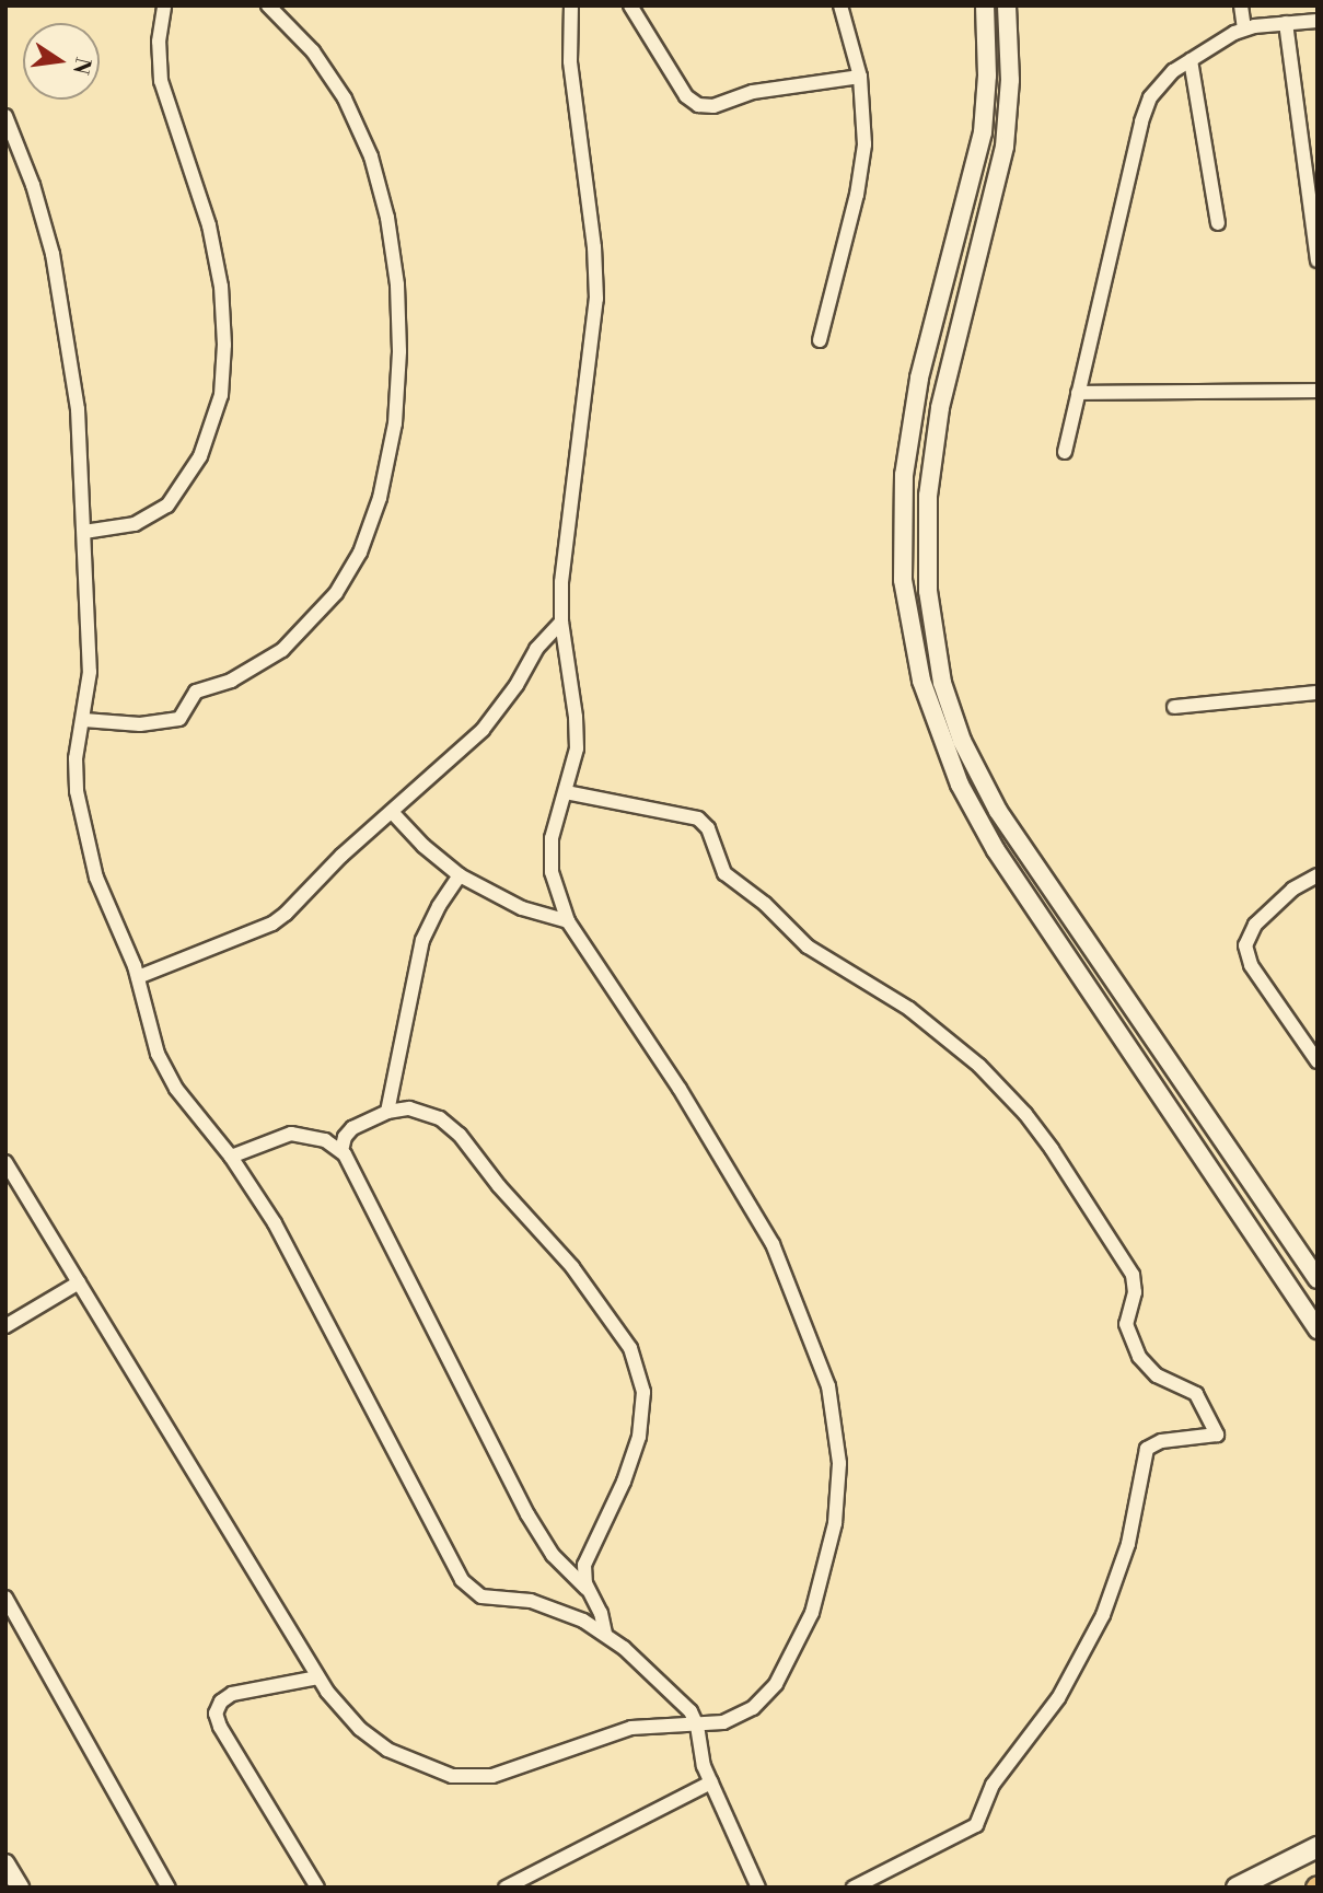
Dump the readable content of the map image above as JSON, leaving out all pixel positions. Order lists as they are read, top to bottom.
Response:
{
  "north": "right"
}
